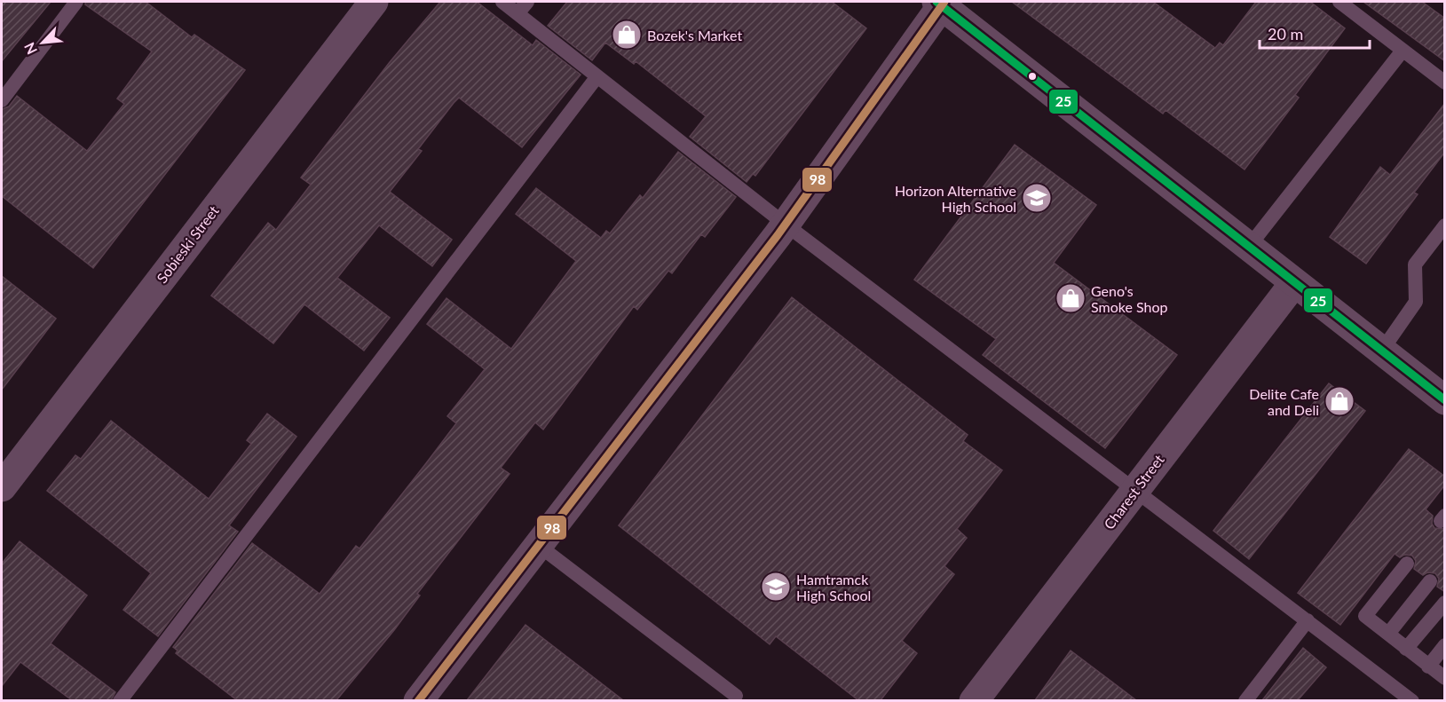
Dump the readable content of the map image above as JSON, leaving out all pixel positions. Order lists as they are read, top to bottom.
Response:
{
  "streets": {
    "street": ["Sobieski Street", "Charest Street"]
  },
  "places": {
    "shop": ["Bozek's Market", "Geno's Smoke Shop", "Delite Cafe and Deli"],
    "school or university": ["Horizon Alternative High School", "Hamtramck High School"]
  },
  "lines": ["transit line 25", "transit line 98"],
  "scale_bar": "20 m",
  "north": "bottom left"
}
